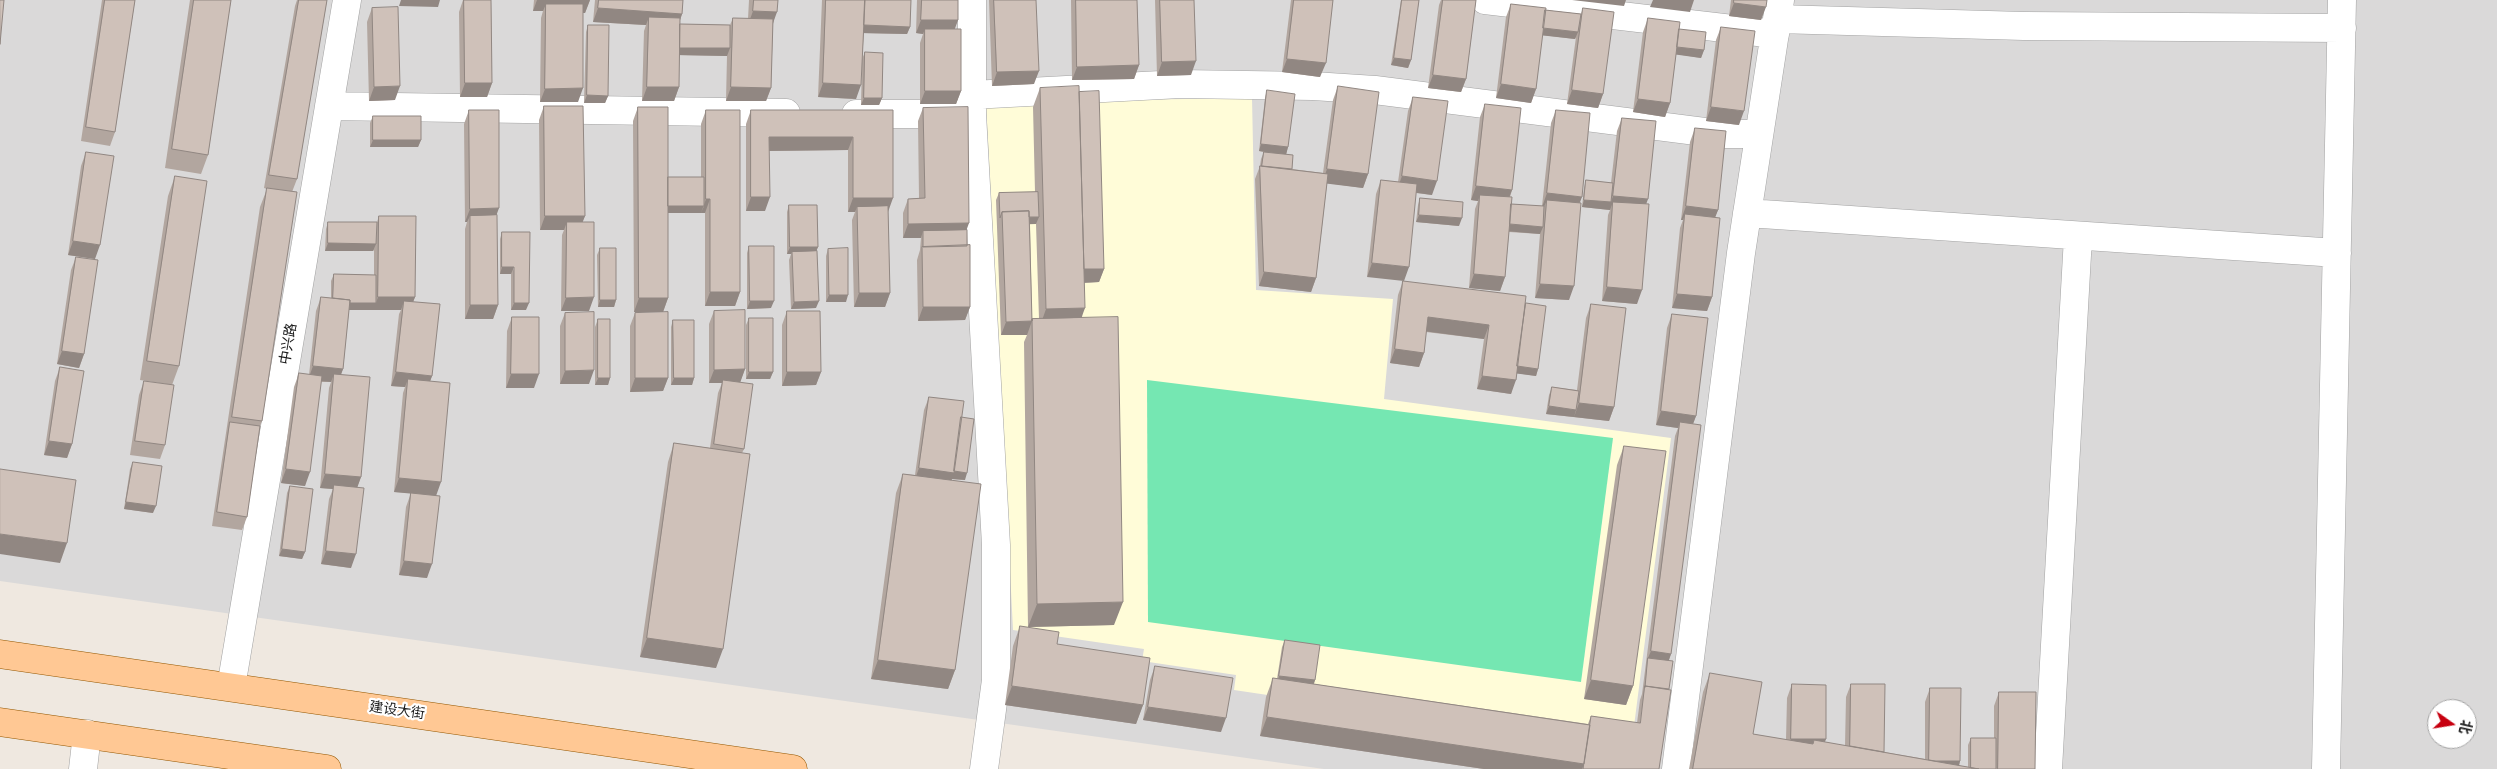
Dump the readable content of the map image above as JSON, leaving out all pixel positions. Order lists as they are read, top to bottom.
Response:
{
  "streets": {
    "main road": ["建设大街"],
    "street": ["中兴路"]
  },
  "crossings": [
    ["中兴路", "建设大街"]
  ],
  "north": "right"
}
